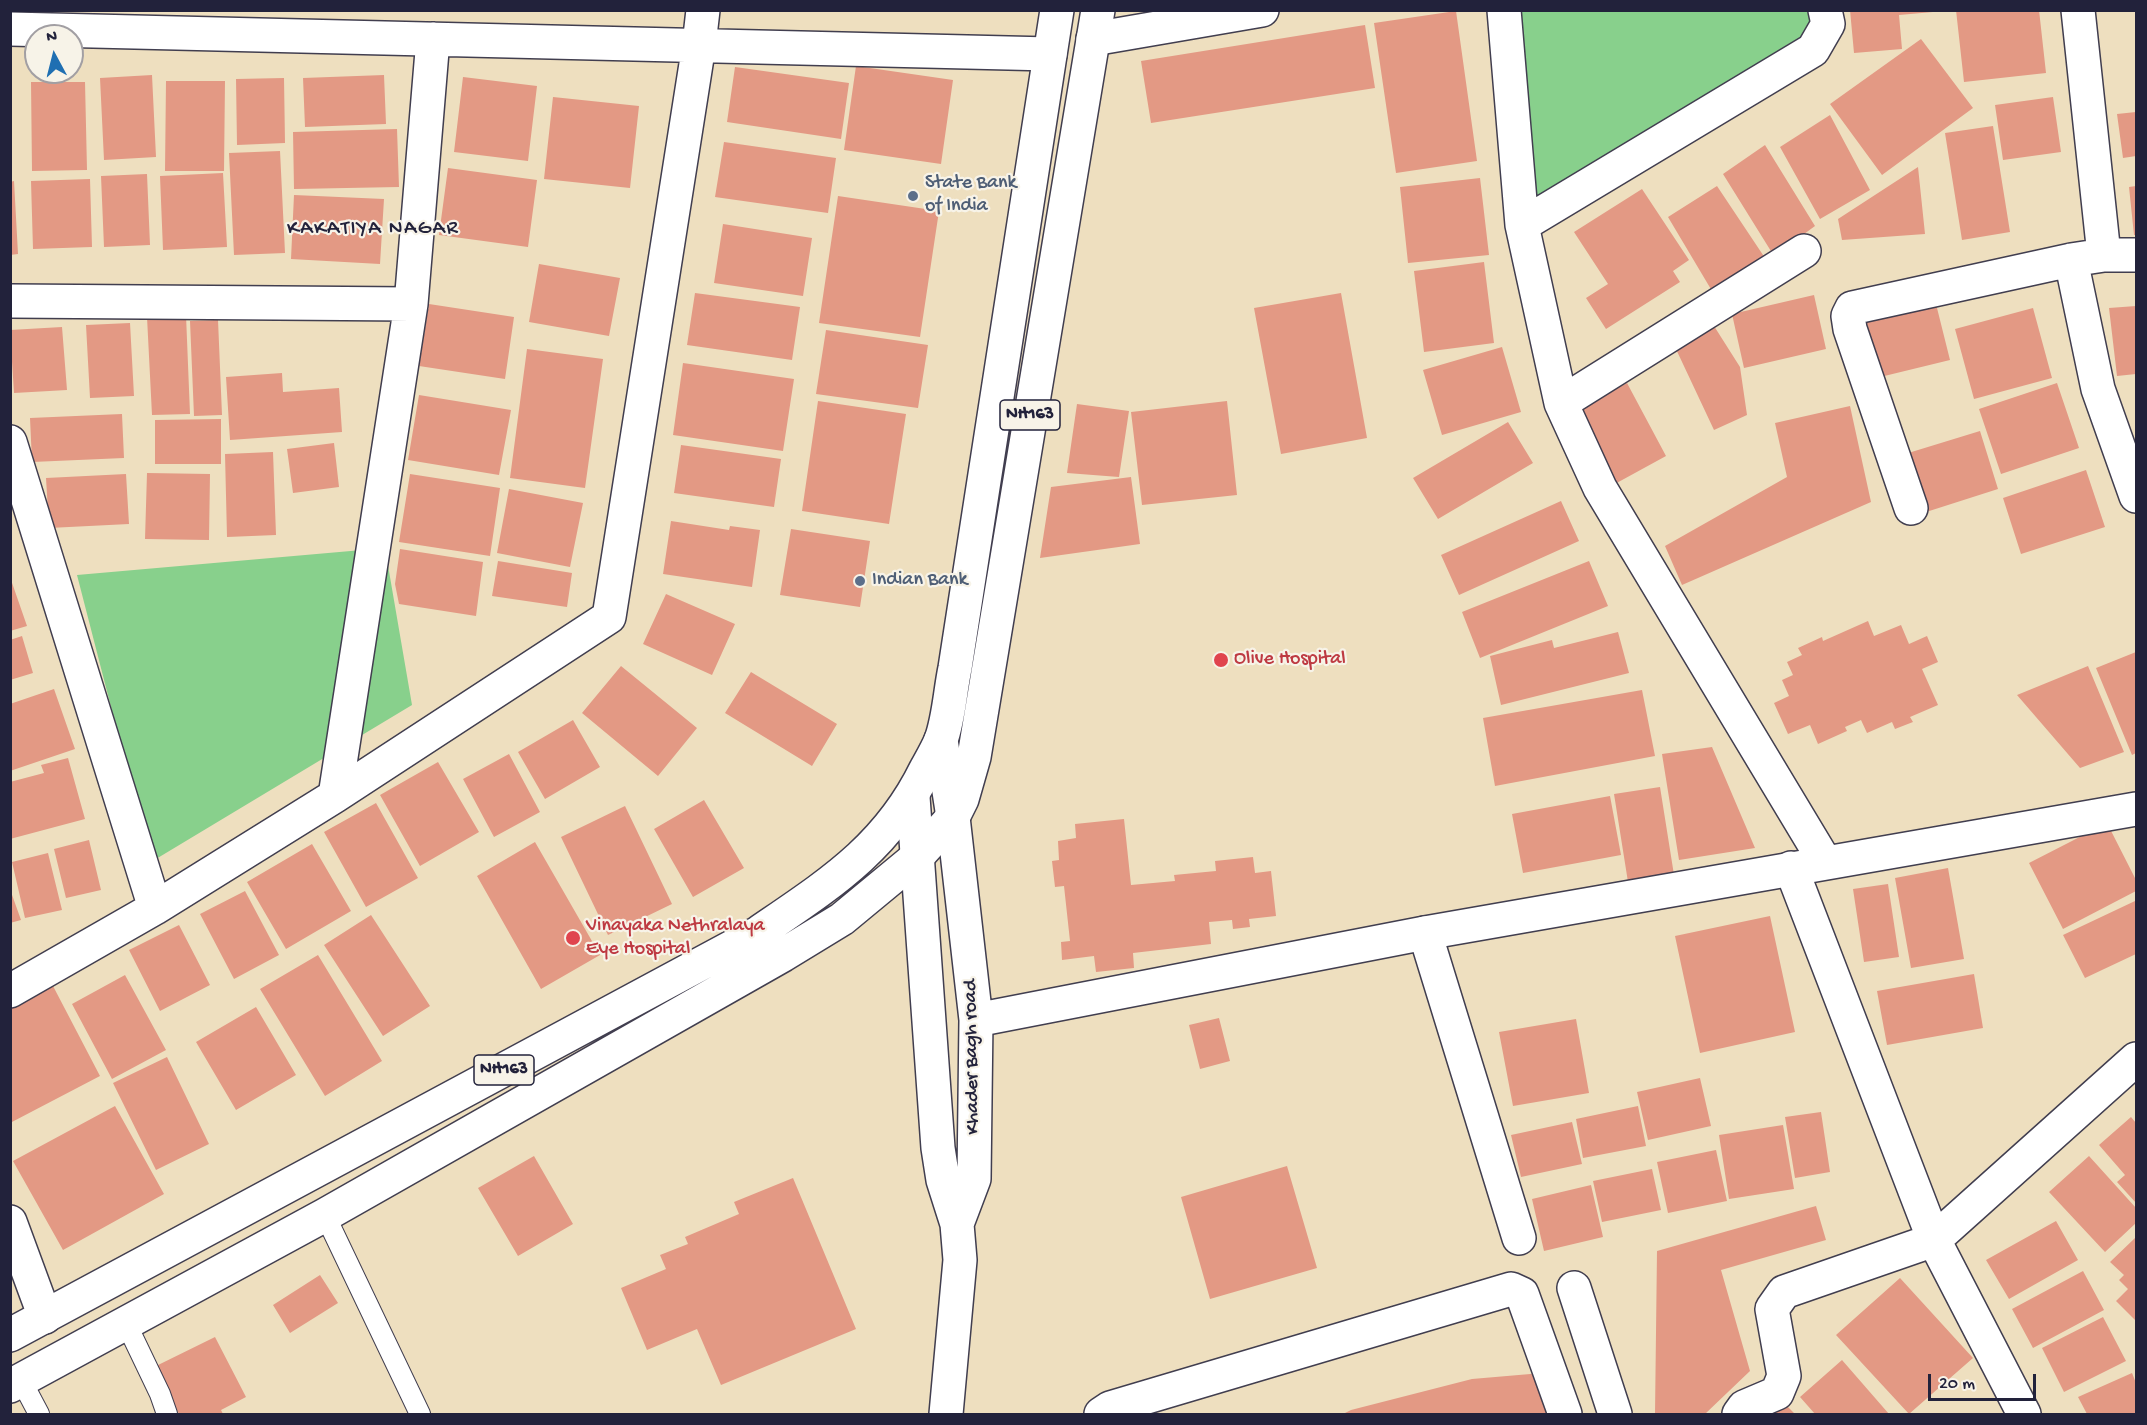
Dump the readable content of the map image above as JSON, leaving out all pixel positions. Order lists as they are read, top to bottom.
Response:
{
  "streets": {
    "main road": ["NH163", "Khader Bagh road"]
  },
  "crossings": [
    ["NH163", "Khader Bagh road"]
  ],
  "districts": ["KAKATIYA NAGAR"],
  "places": [
    "State Bank of India",
    "Indian Bank",
    "Olive Hospital",
    "Vinayaka Nethralaya Eye Hospital"
  ],
  "scale_bar": "20 m",
  "north": "top"
}
